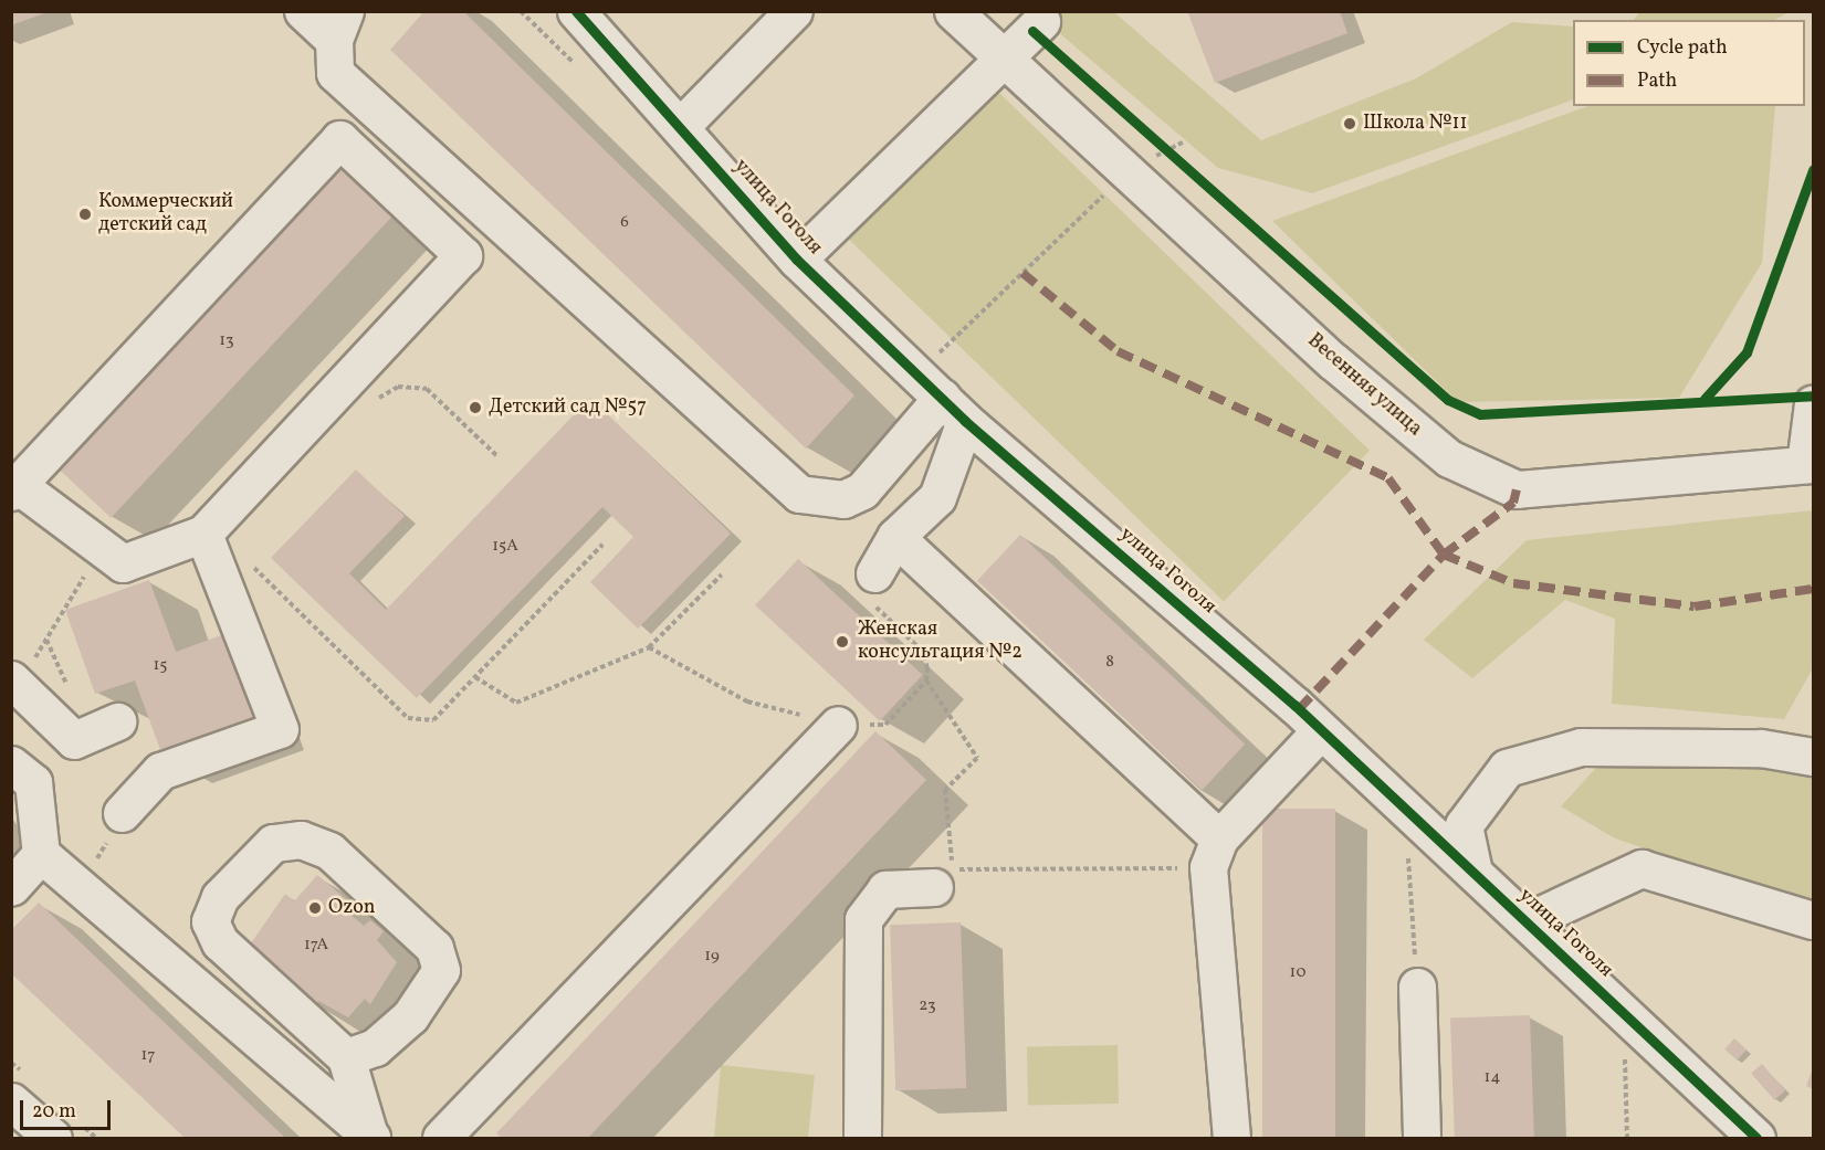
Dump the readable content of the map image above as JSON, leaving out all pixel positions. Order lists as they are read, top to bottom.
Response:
{
  "streets": {
    "street": ["улица Гоголя", "Весенняя улица"]
  },
  "places": [
    "Школа №11",
    "Коммерческий детский сад",
    "Детский сад №57",
    "Женская консультация №2",
    "Ozon"
  ],
  "house_numbers": [
    "6",
    "13",
    "15А",
    "8",
    "15",
    "17А",
    "19",
    "10",
    "23",
    "17",
    "14"
  ],
  "legend": ["Cycle path", "Path"],
  "scale_bar": "20 m"
}
